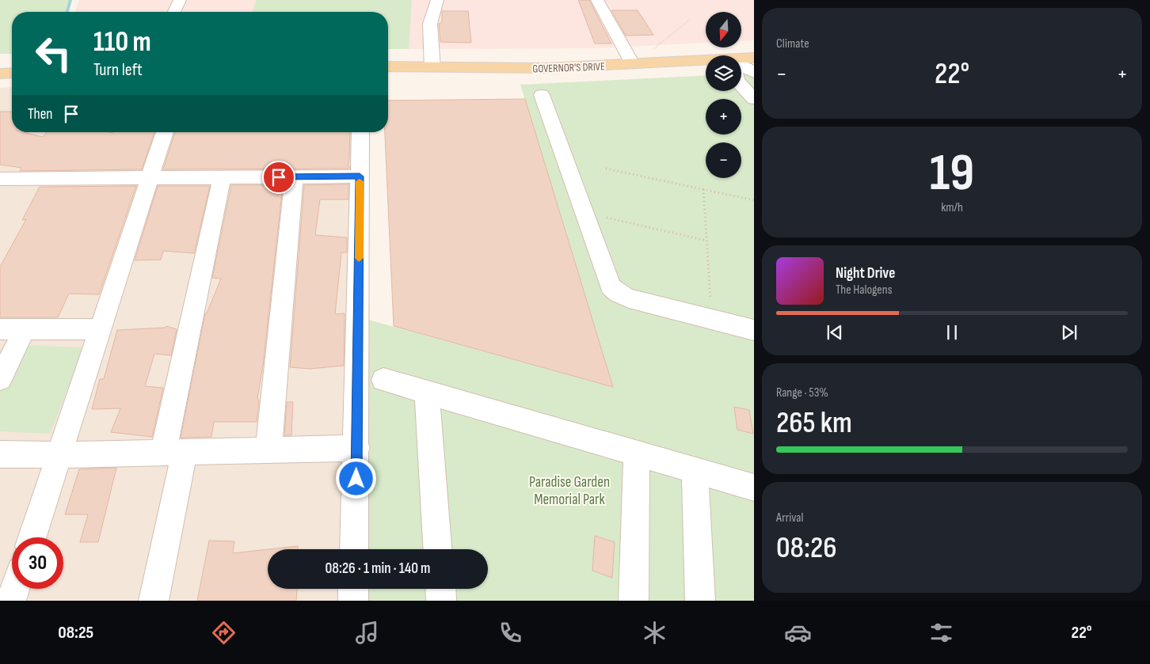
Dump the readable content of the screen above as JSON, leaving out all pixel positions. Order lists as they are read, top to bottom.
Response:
{
  "streets": {
    "main road": ["GOVERNOR'S DRIVE"]
  },
  "parks": ["Paradise Garden Memorial Park"],
  "north": "bottom",
  "page": {
    "tile": [
      "Climate",
      ["19", "km/h"],
      ["Range · 53%", "265 km"],
      ["Arrival", "08:26"]
    ],
    "map_buttons": ["+", "−"],
    "turn": ["110 m", "Turn left"],
    "heat": ["−", "22°", "+"],
    "then": "Then",
    "song": ["Night Drive", "The Halogens"],
    "limit": "30",
    "trip": "08:26 · 1 min · 140 m",
    "tabs": ["08:25", "22°"]
  }
}
